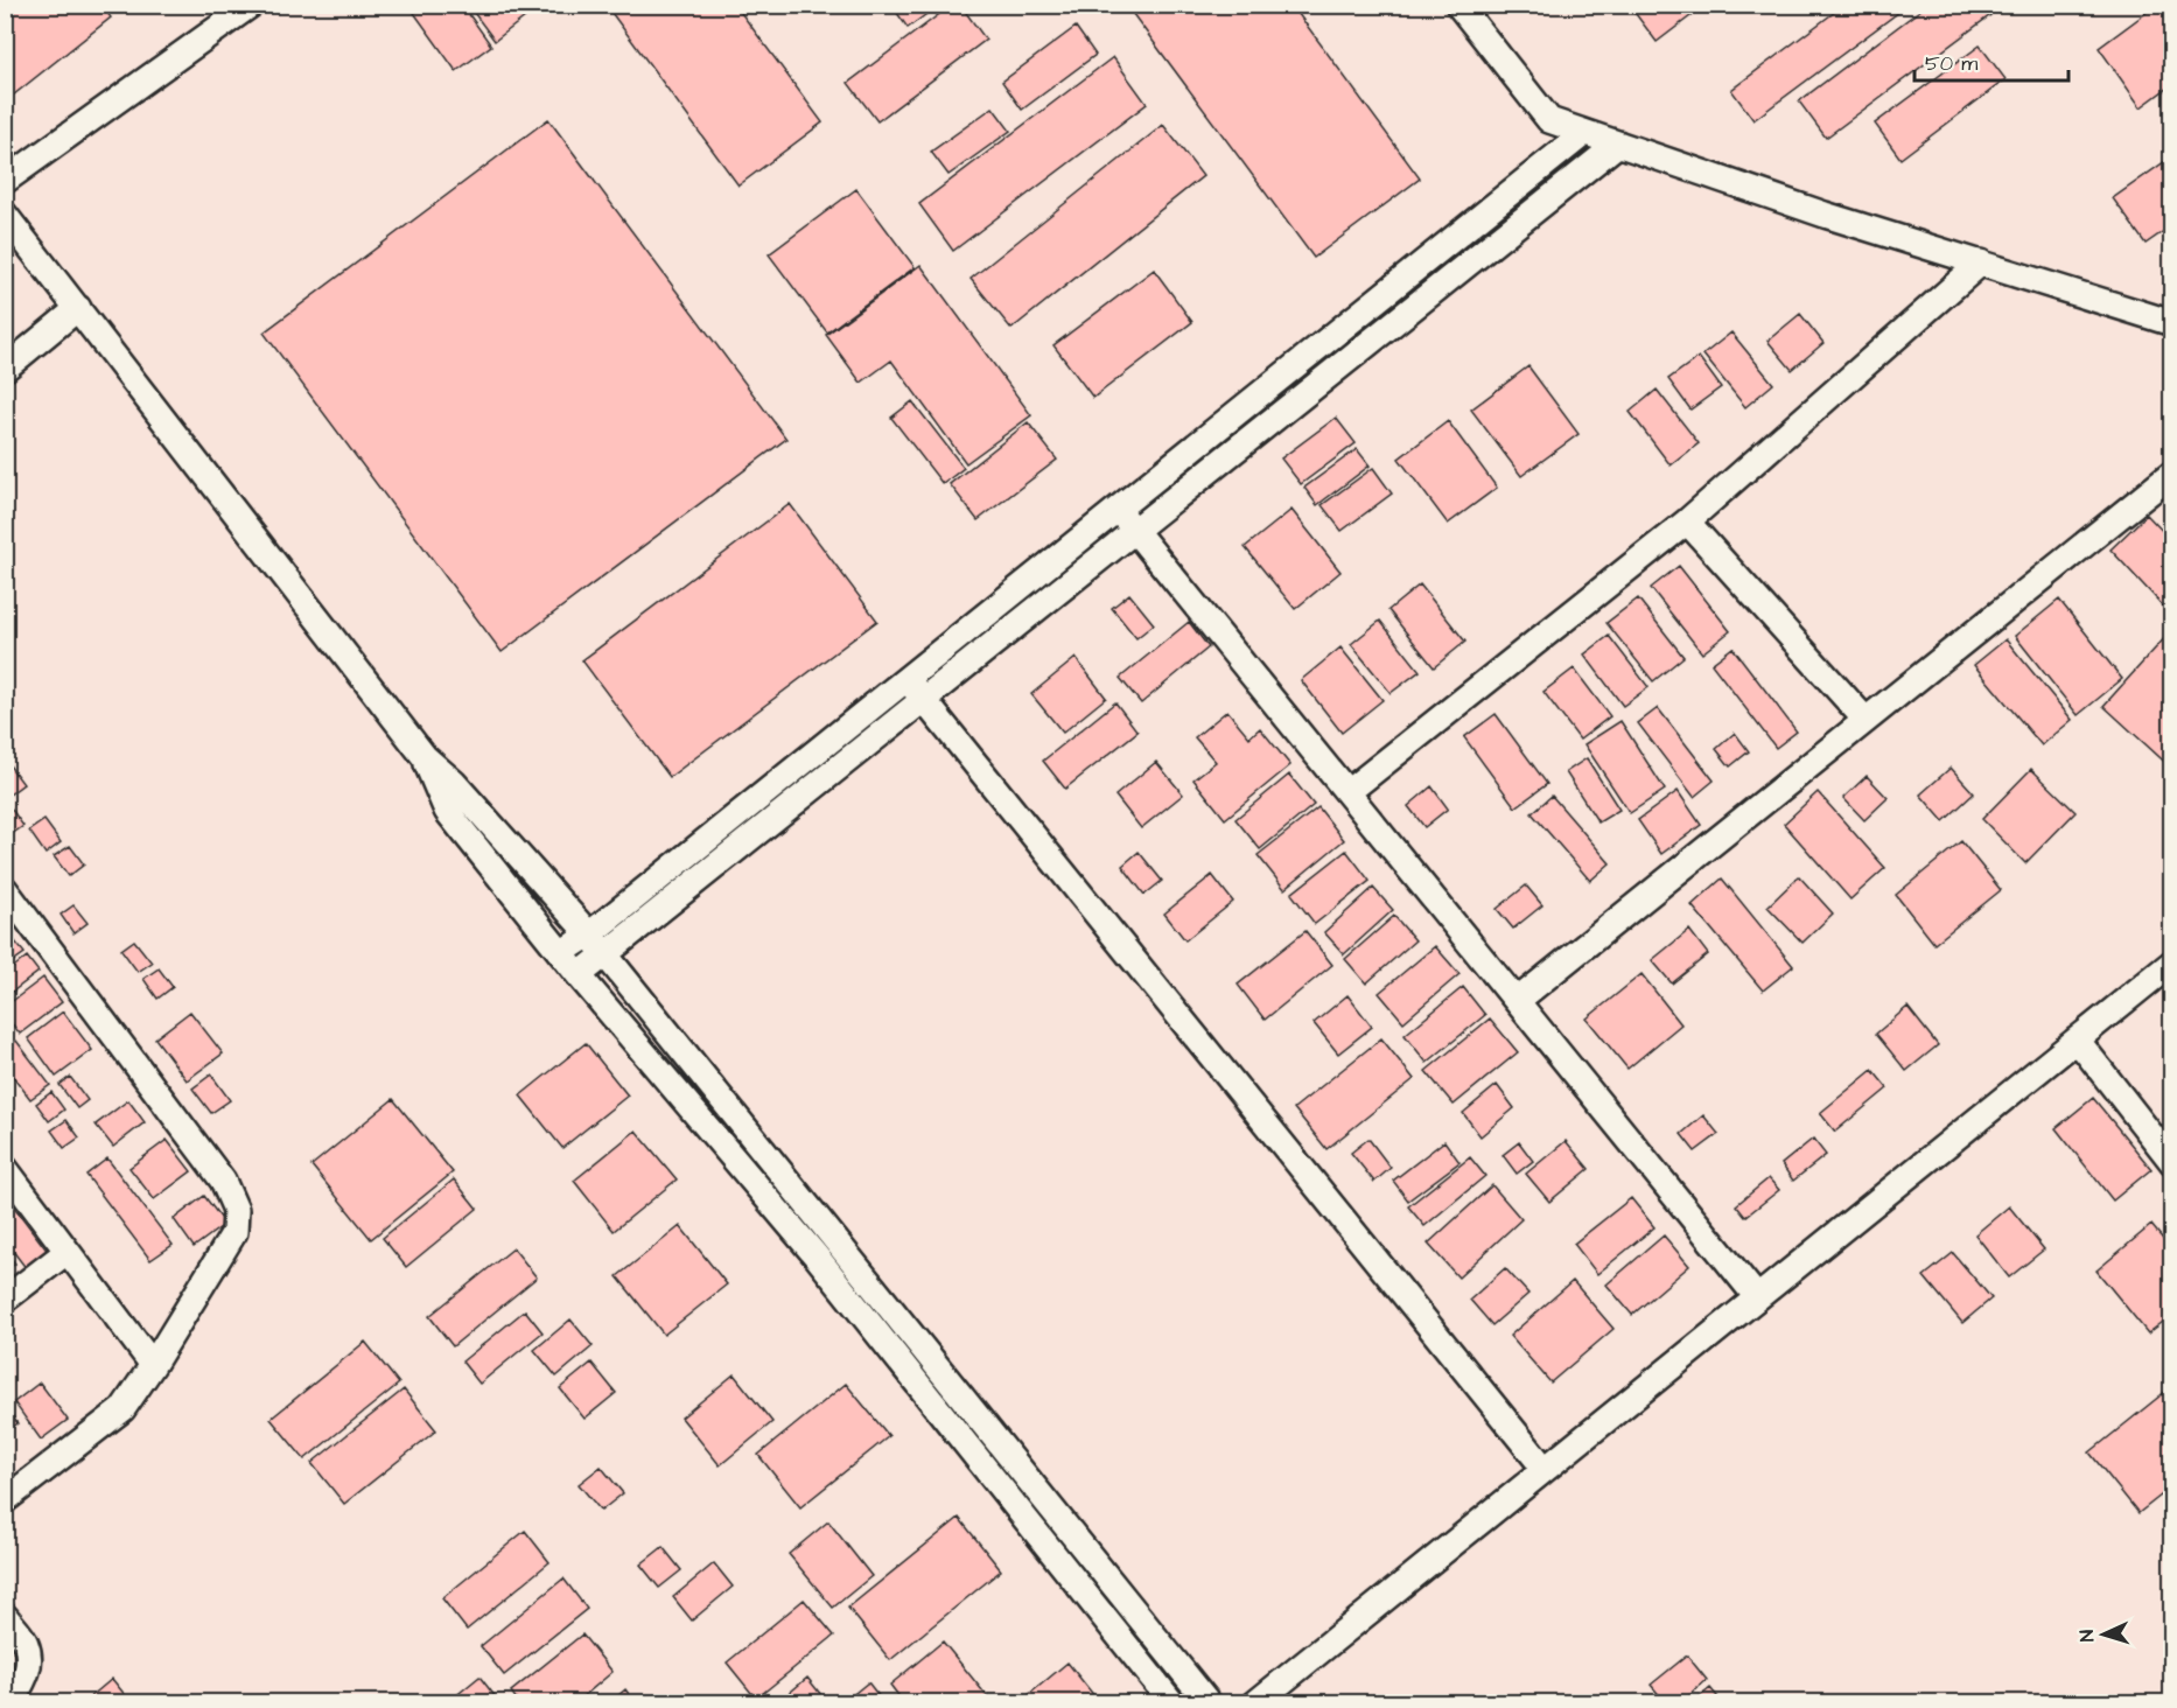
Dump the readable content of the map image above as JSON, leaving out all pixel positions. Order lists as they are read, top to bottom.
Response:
{
  "scale_bar": "50 m",
  "north": "left"
}
